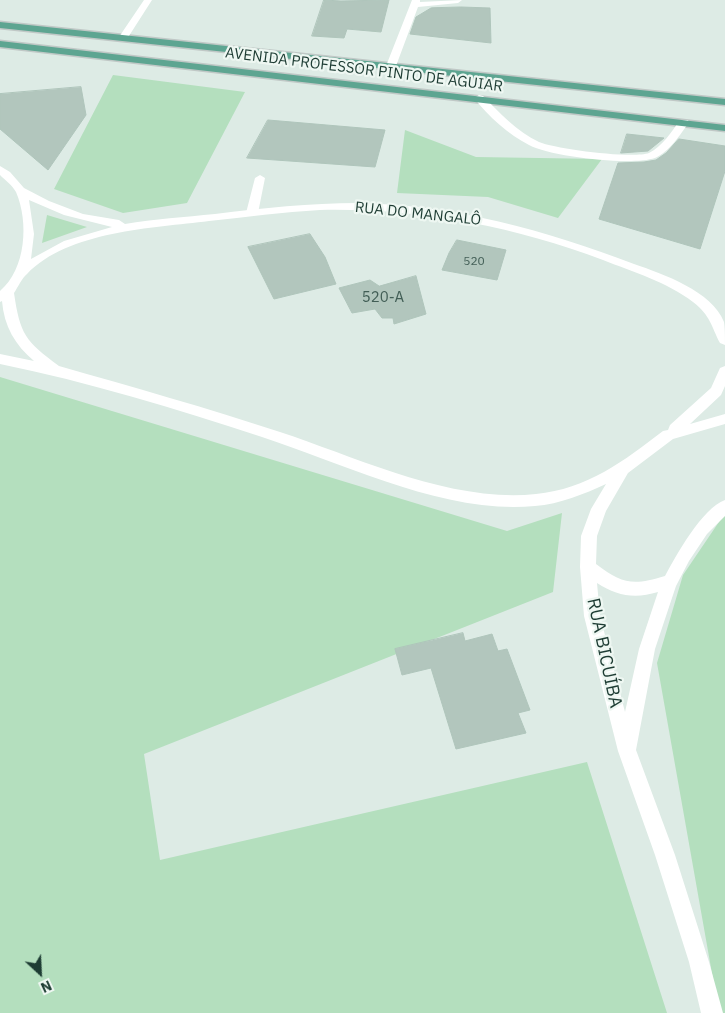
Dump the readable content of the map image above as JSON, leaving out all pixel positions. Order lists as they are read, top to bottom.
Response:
{
  "streets": {
    "main road": ["AVENIDA PROFESSOR PINTO DE AGUIAR"],
    "street": ["RUA DO MANGALÔ", "RUA BICUÍBA"]
  },
  "crossings": [
    ["RUA DO MANGALÔ", "RUA BICUÍBA"]
  ],
  "house_numbers": ["520", "520-A"],
  "north": "bottom right"
}
